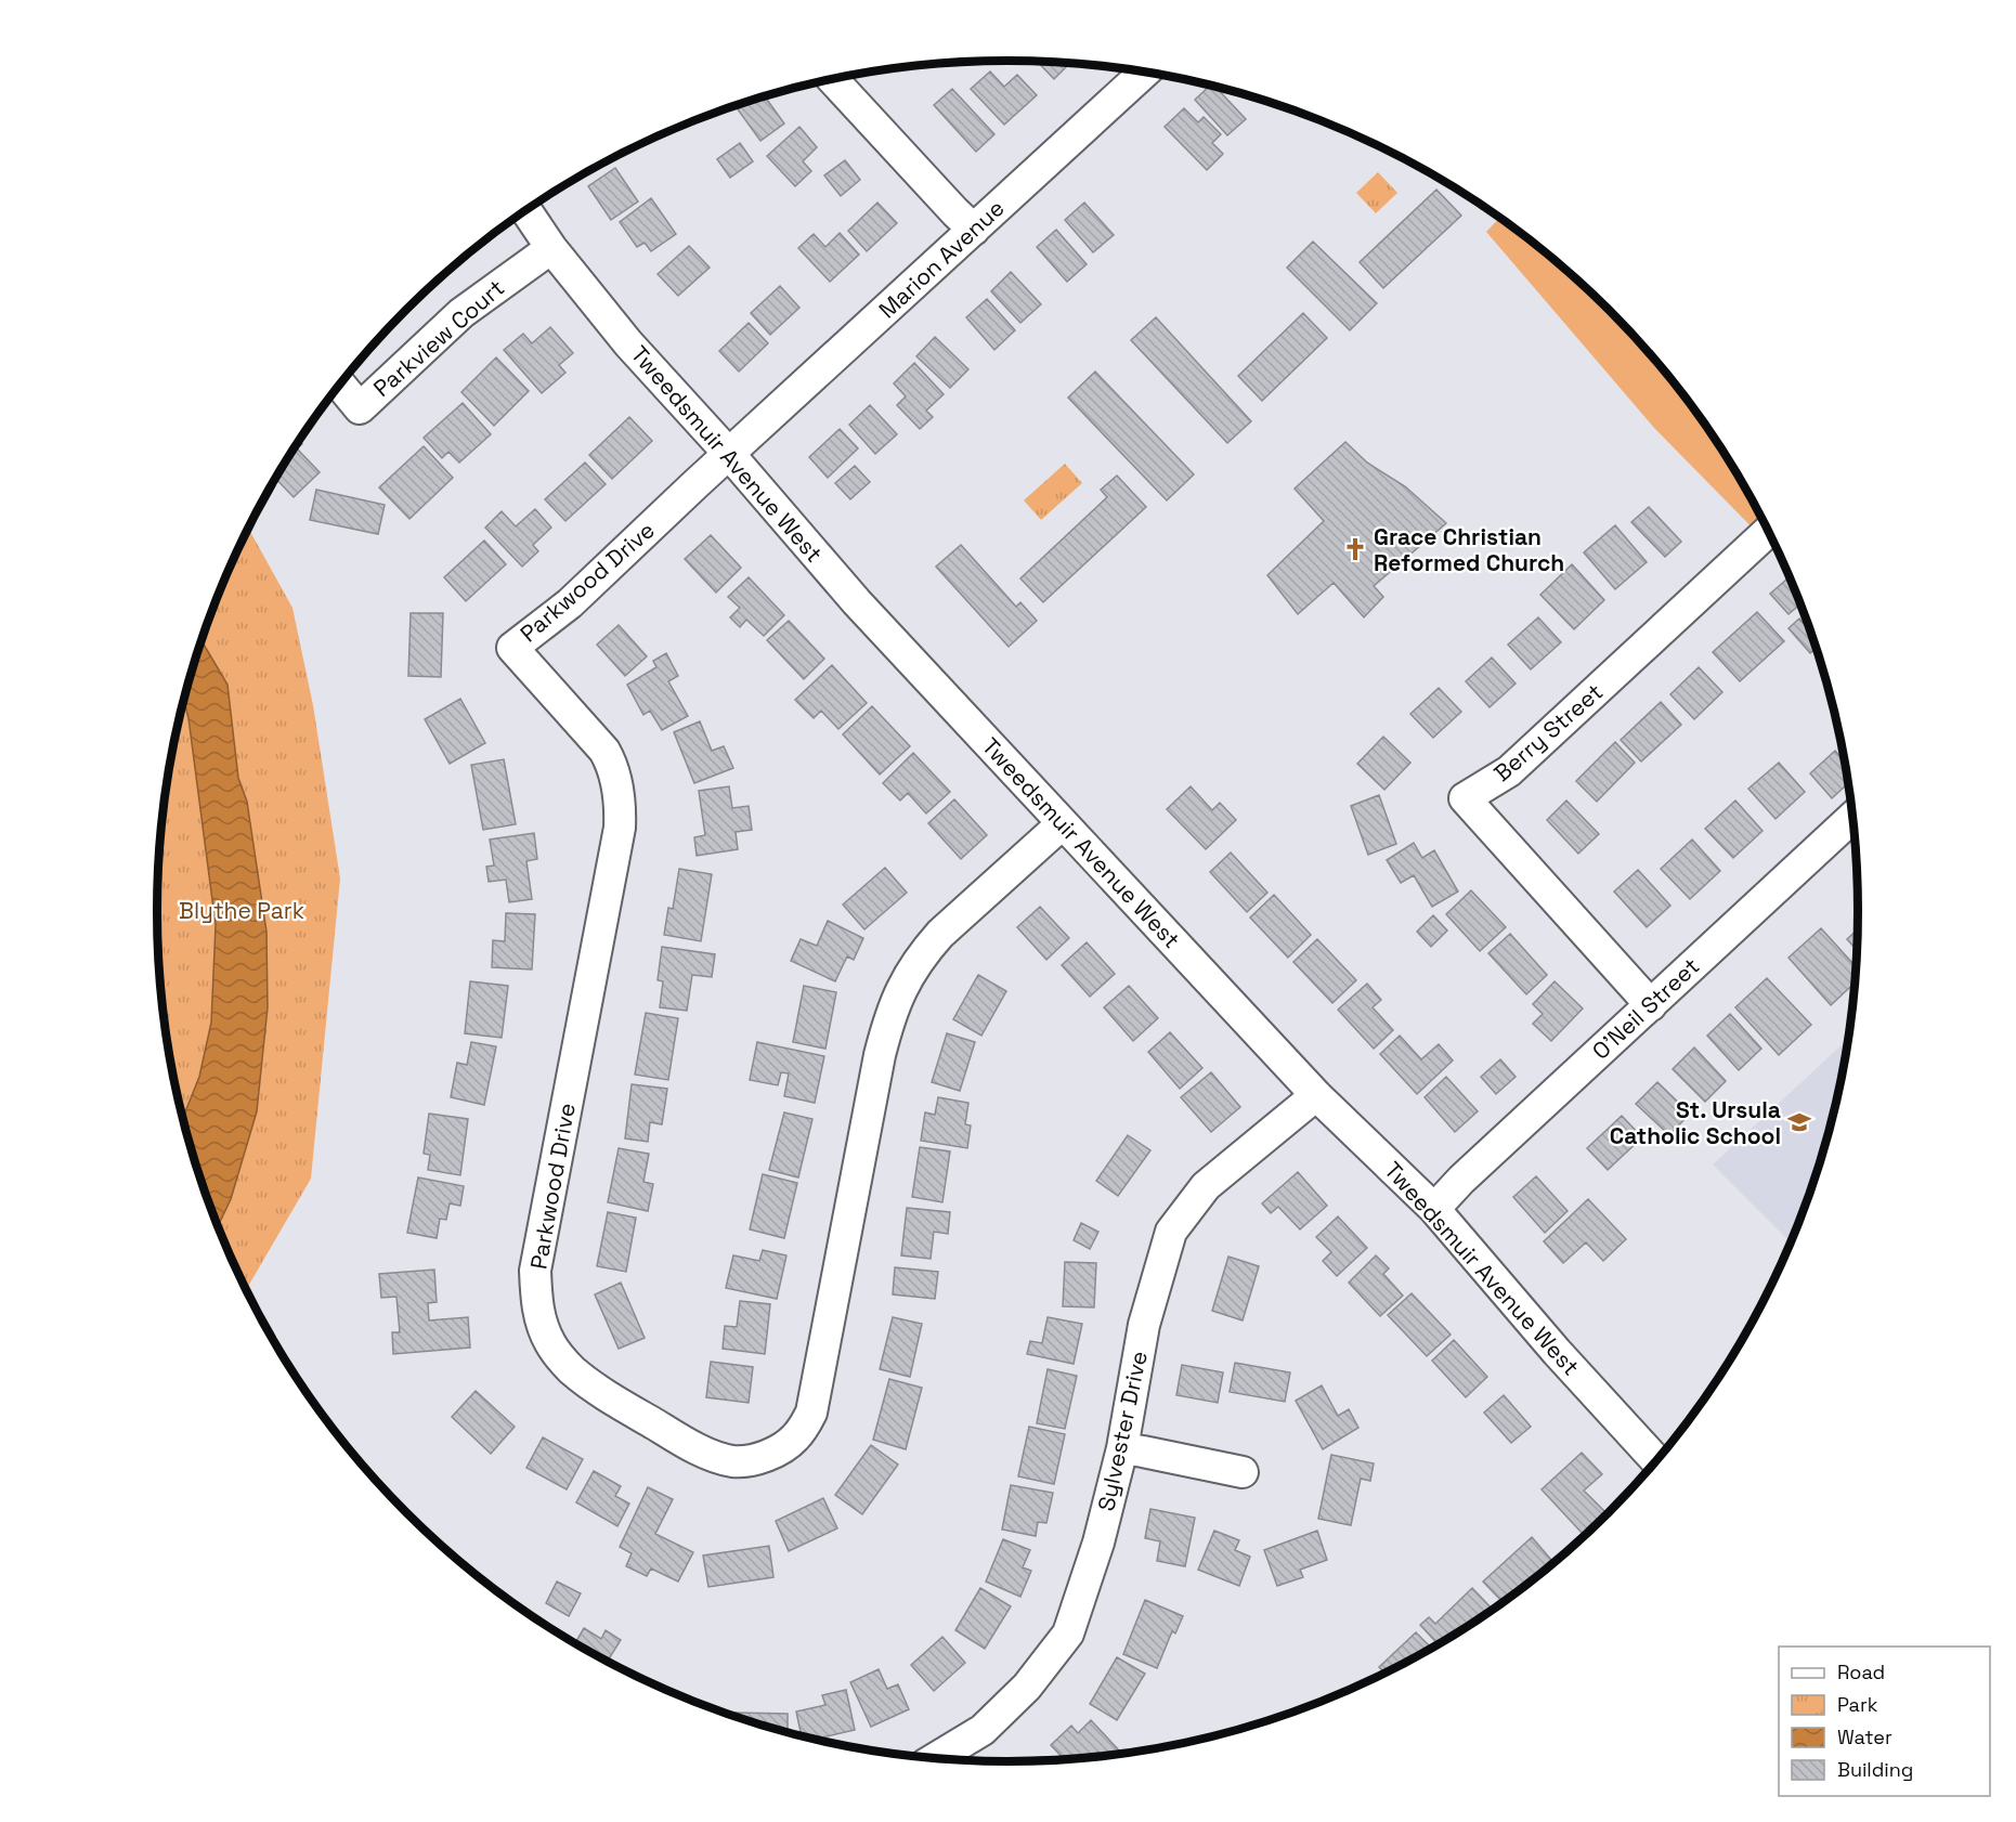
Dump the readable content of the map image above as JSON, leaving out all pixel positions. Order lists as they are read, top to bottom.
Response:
{
  "streets": {
    "street": [
      "Marion Avenue",
      "Parkview Court",
      "Tweedsmuir Avenue West",
      "Parkwood Drive",
      "Berry Street",
      "O'Neil Street",
      "Sylvester Drive"
    ]
  },
  "crossings": [
    ["Marion Avenue", "Tweedsmuir Avenue West"],
    ["Marion Avenue", "Parkwood Drive"],
    ["Parkview Court", "Tweedsmuir Avenue West"],
    ["Tweedsmuir Avenue West", "Parkwood Drive"],
    ["Tweedsmuir Avenue West", "O'Neil Street"],
    ["Tweedsmuir Avenue West", "Sylvester Drive"],
    ["Berry Street", "O'Neil Street"]
  ],
  "parks": ["Blythe Park"],
  "places": {
    "church": ["Grace Christian Reformed Church"],
    "school or university": ["St. Ursula Catholic School"]
  },
  "legend": [
    "Road",
    "Park",
    "Water",
    "Building"
  ]
}
